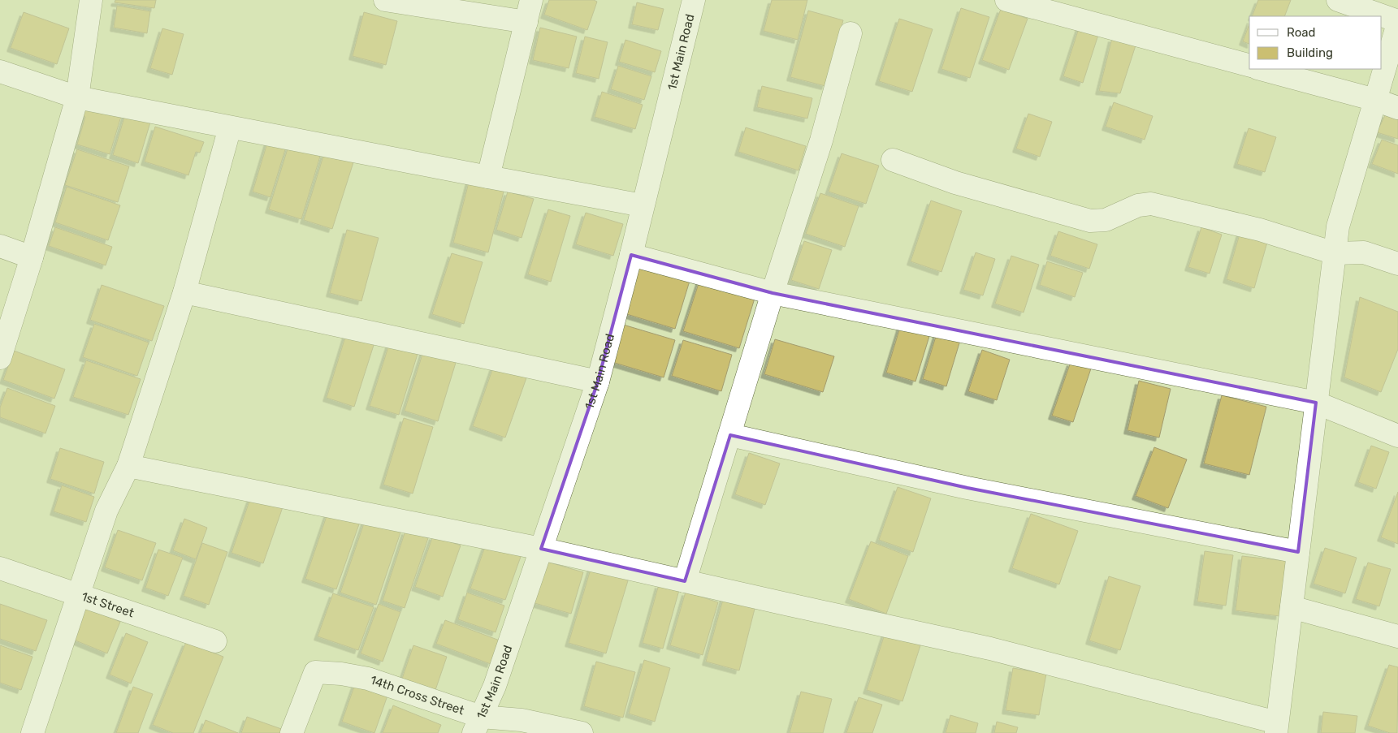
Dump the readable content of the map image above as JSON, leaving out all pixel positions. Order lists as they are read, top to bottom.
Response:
{
  "streets": {
    "street": ["1st Main Road", "1st Street", "14th Cross Street"]
  },
  "crossings": [
    ["1st Main Road", "14th Cross Street"]
  ],
  "legend": ["Road", "Building"]
}
